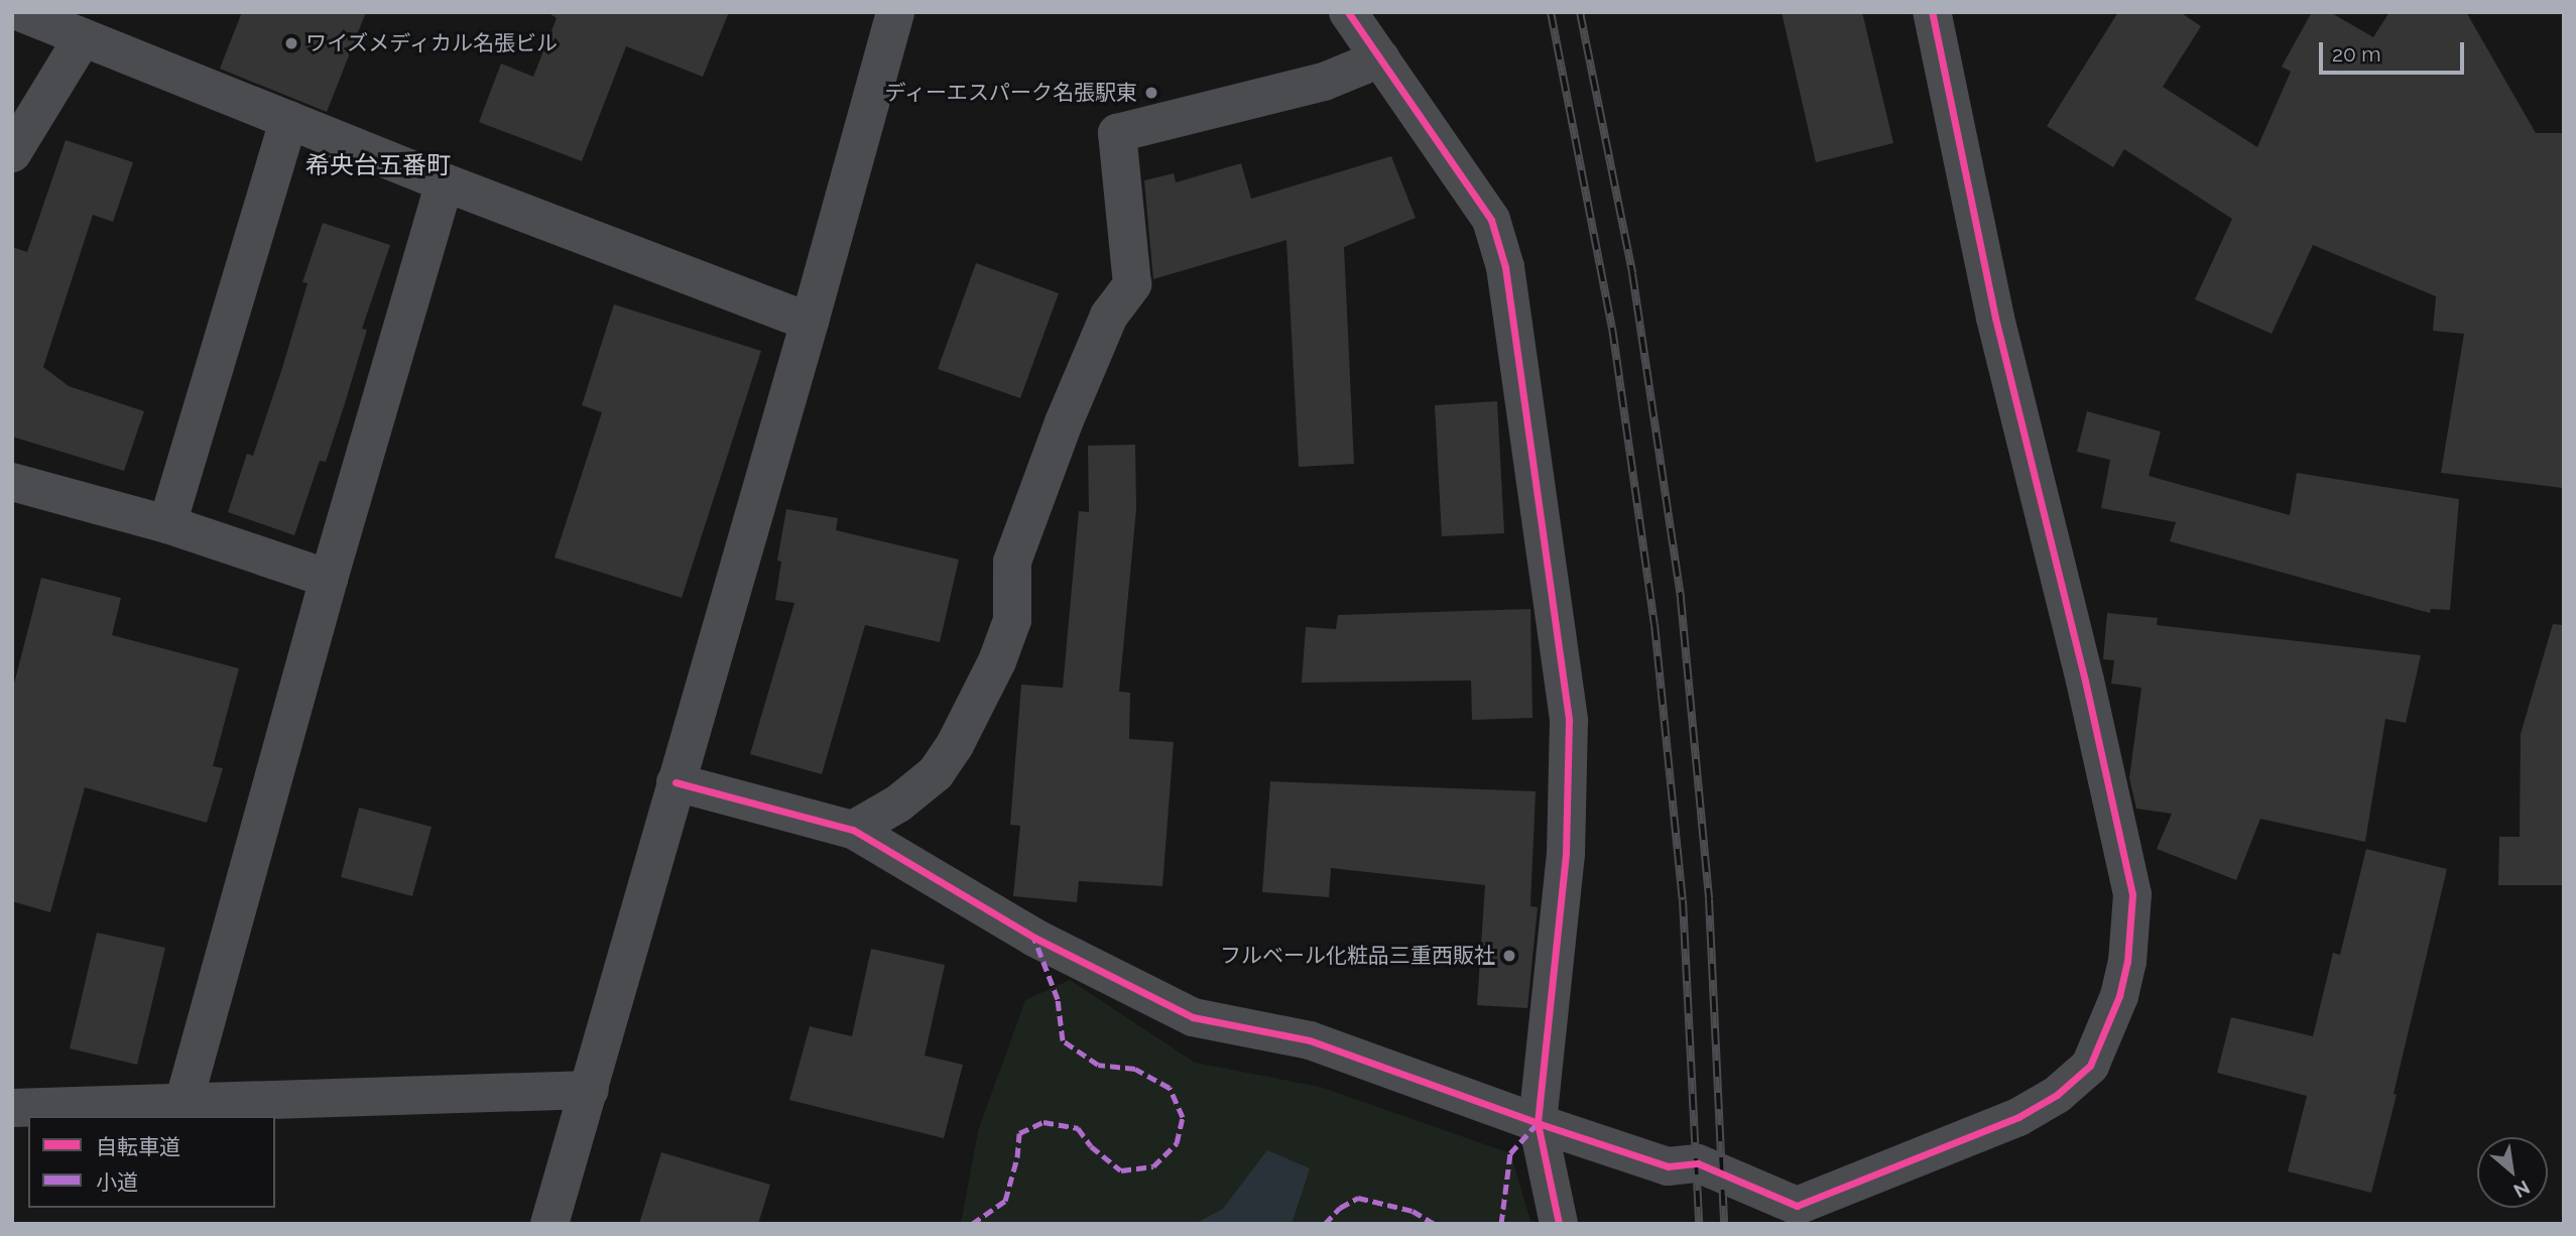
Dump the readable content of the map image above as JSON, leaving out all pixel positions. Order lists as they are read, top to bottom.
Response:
{
  "districts": ["希央台五番町"],
  "places": ["ワイズメディカル名張ビル", "ディーエスパーク名張駅東", "フルベール化粧品三重西販社"],
  "legend": ["自転車道", "小道"],
  "scale_bar": "20 m",
  "north": "bottom right"
}
